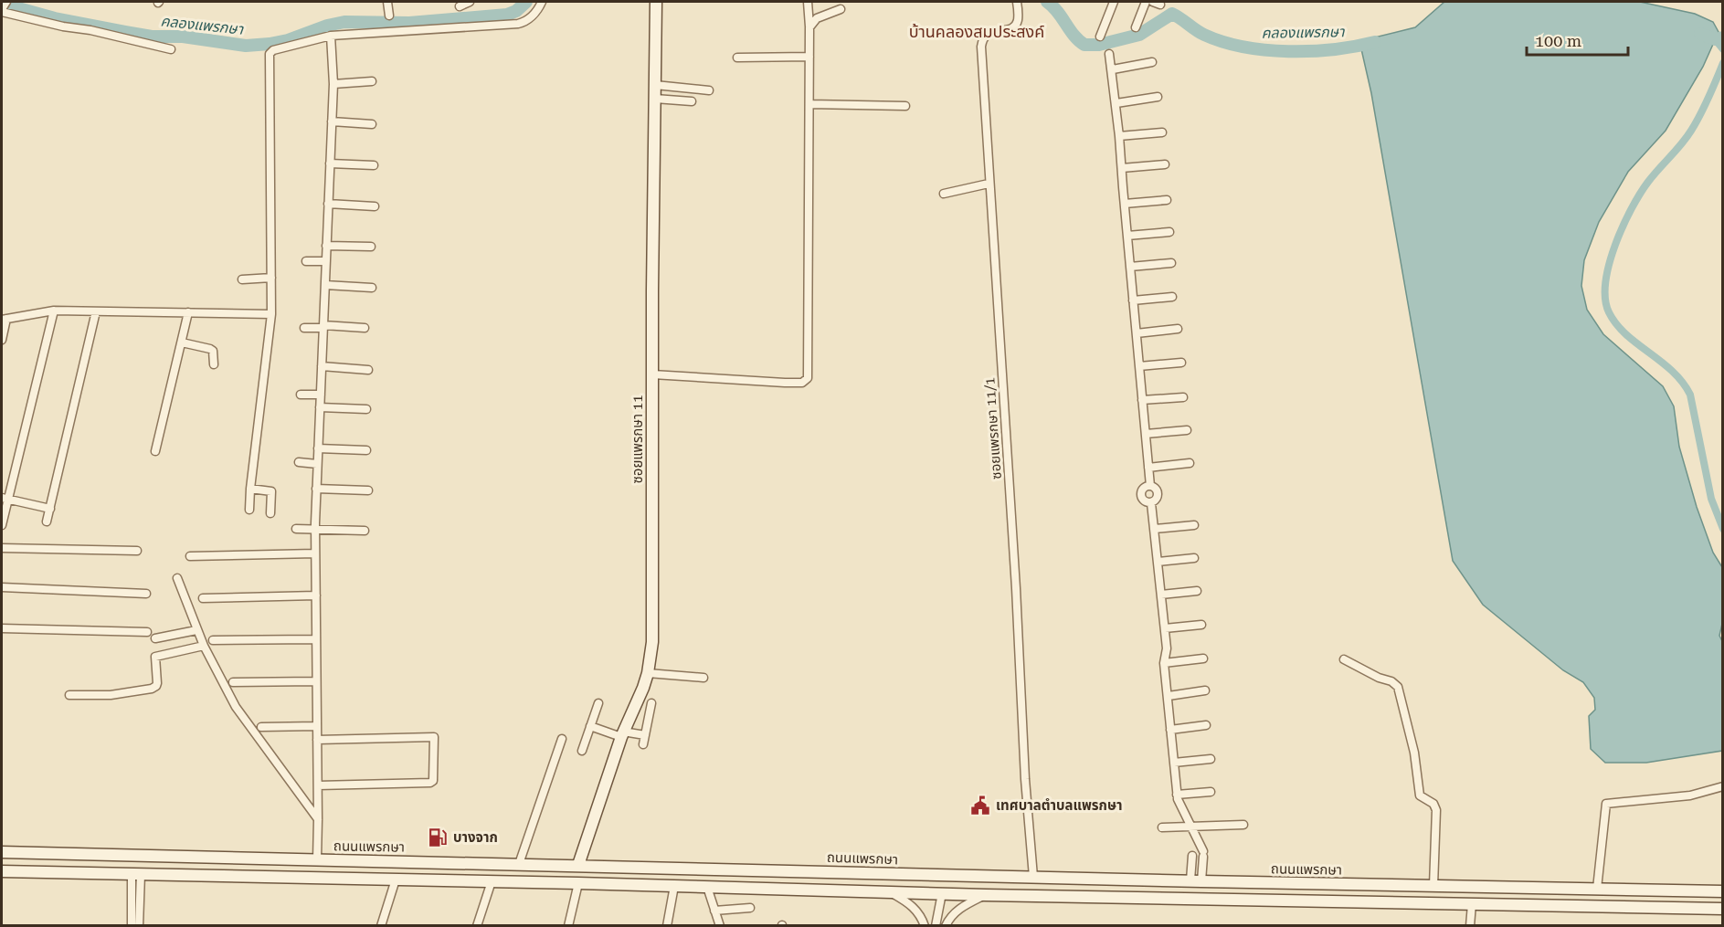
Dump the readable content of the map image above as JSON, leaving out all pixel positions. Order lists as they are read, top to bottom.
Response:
{
  "streets": {
    "main road": ["ซอยแพรกษา 11", "ถนนแพรกษา"],
    "street": ["ซอยแพรกษา 11/1"]
  },
  "crossings": [
    ["ซอยแพรกษา 11/1", "ถนนแพรกษา"],
    ["ซอยแพรกษา 11", "ถนนแพรกษา"]
  ],
  "districts": ["บ้านคลองสมประสงค์"],
  "water": ["คลองแพรกษา"],
  "places": {
    "public building": ["เทศบาลตำบลแพรกษา"],
    "fuel station": ["บางจาก"]
  },
  "scale_bar": "100 m"
}
